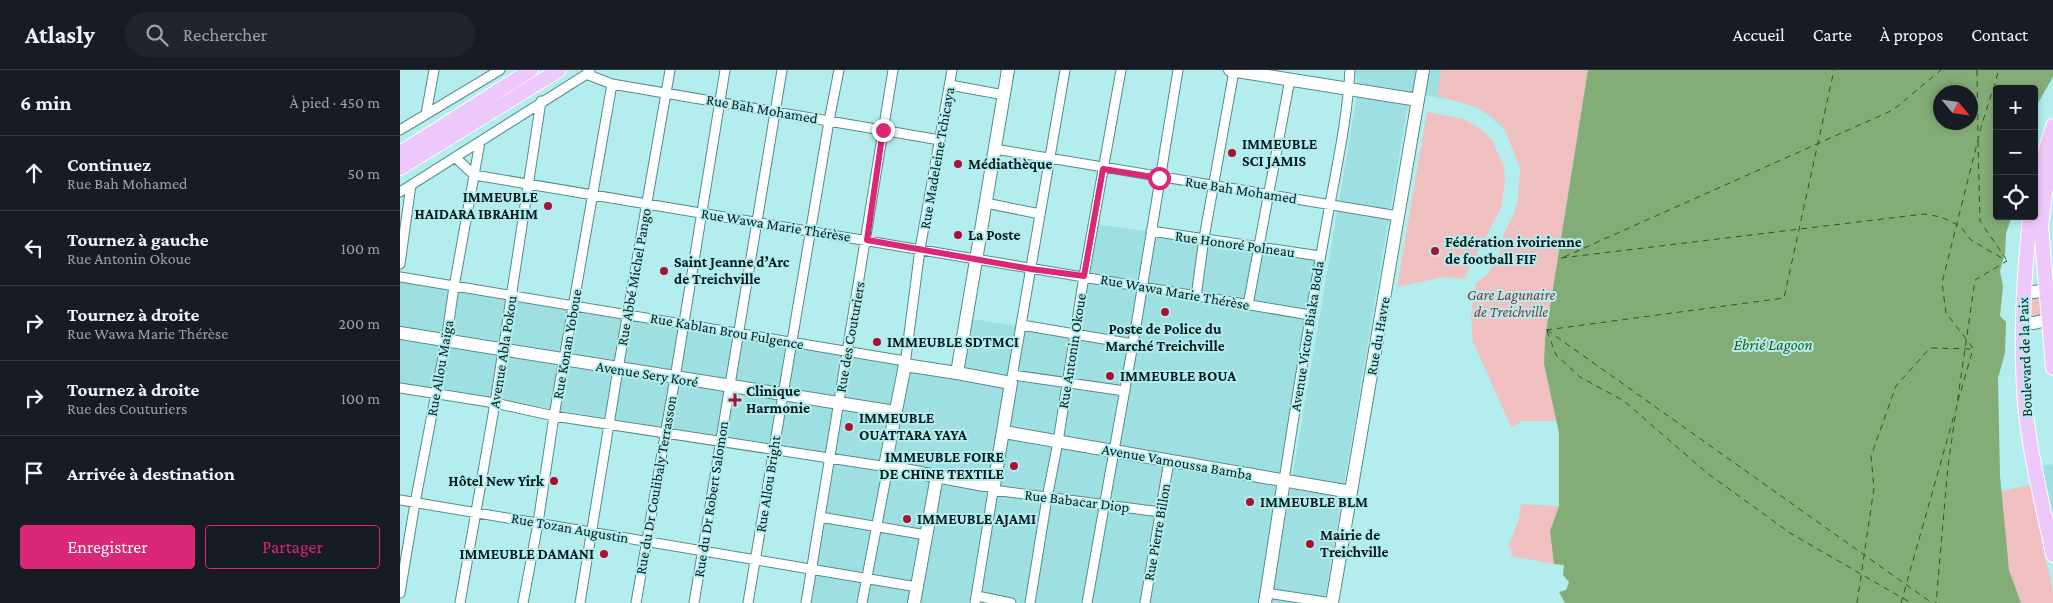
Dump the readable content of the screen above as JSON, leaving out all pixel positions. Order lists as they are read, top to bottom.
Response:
{
  "streets": {
    "main road": ["Boulevard de la Paix"],
    "street": [
      "Rue Bah Mohamed",
      "Rue Madeleine Tchicaya",
      "Rue Wawa Marie Thérèse",
      "Rue Honoré Polneau",
      "Rue Abbé Michel Pango",
      "Rue Kablan Brou Fulgence",
      "Avenue Victor Biaka Boda",
      "Rue du Havre",
      "Rue des Couturiers",
      "Rue Konan Yoboue",
      "Rue Antonin Okoue",
      "Avenue Abla Pokou",
      "Rue Allou Maïga",
      "Avenue Sery Koré",
      "Avenue Vamoussa Bamba",
      "Rue Allou Bright",
      "Rue du Dr Coulibaly Terrasson",
      "Rue du Dr Robert Salomon",
      "Rue Babacar Diop",
      "Rue Tozan Augustin",
      "Rue Pierre Billon"
    ]
  },
  "crossings": [
    ["Rue Bah Mohamed", "Rue Madeleine Tchicaya"],
    ["Rue Bah Mohamed", "Rue Abbé Michel Pango"],
    ["Rue Bah Mohamed", "Avenue Victor Biaka Boda"],
    ["Rue Bah Mohamed", "Rue du Havre"],
    ["Rue Bah Mohamed", "Rue des Couturiers"],
    ["Rue Bah Mohamed", "Rue Konan Yoboue"],
    ["Rue Bah Mohamed", "Rue Antonin Okoue"],
    ["Rue Bah Mohamed", "Rue Allou Bright"],
    ["Rue Bah Mohamed", "Rue du Dr Coulibaly Terrasson"],
    ["Rue Bah Mohamed", "Rue du Dr Robert Salomon"],
    ["Rue Madeleine Tchicaya", "Rue Wawa Marie Thérèse"],
    ["Rue Madeleine Tchicaya", "Rue Kablan Brou Fulgence"],
    ["Rue Wawa Marie Thérèse", "Rue Abbé Michel Pango"],
    ["Rue Wawa Marie Thérèse", "Avenue Victor Biaka Boda"],
    ["Rue Wawa Marie Thérèse", "Rue des Couturiers"],
    ["Rue Wawa Marie Thérèse", "Rue Konan Yoboue"],
    ["Rue Wawa Marie Thérèse", "Rue Antonin Okoue"],
    ["Rue Wawa Marie Thérèse", "Avenue Abla Pokou"],
    ["Rue Wawa Marie Thérèse", "Rue Allou Maïga"],
    ["Rue Wawa Marie Thérèse", "Rue Allou Bright"],
    ["Rue Wawa Marie Thérèse", "Rue du Dr Coulibaly Terrasson"],
    ["Rue Wawa Marie Thérèse", "Rue du Dr Robert Salomon"],
    ["Rue Honoré Polneau", "Avenue Victor Biaka Boda"],
    ["Rue Abbé Michel Pango", "Rue Kablan Brou Fulgence"],
    ["Rue Abbé Michel Pango", "Avenue Sery Koré"],
    ["Rue Abbé Michel Pango", "Rue Tozan Augustin"],
    ["Rue Kablan Brou Fulgence", "Rue des Couturiers"],
    ["Rue Kablan Brou Fulgence", "Rue Konan Yoboue"],
    ["Rue Kablan Brou Fulgence", "Avenue Abla Pokou"],
    ["Rue Kablan Brou Fulgence", "Rue Allou Maïga"],
    ["Rue Kablan Brou Fulgence", "Rue Allou Bright"],
    ["Rue Kablan Brou Fulgence", "Rue du Dr Coulibaly Terrasson"],
    ["Rue Kablan Brou Fulgence", "Rue du Dr Robert Salomon"],
    ["Avenue Victor Biaka Boda", "Avenue Vamoussa Bamba"],
    ["Rue du Havre", "Avenue Vamoussa Bamba"],
    ["Rue des Couturiers", "Avenue Sery Koré"],
    ["Rue des Couturiers", "Rue Tozan Augustin"],
    ["Rue Konan Yoboue", "Avenue Sery Koré"],
    ["Rue Konan Yoboue", "Rue Tozan Augustin"],
    ["Rue Antonin Okoue", "Avenue Vamoussa Bamba"],
    ["Rue Antonin Okoue", "Rue Babacar Diop"],
    ["Avenue Abla Pokou", "Avenue Sery Koré"],
    ["Avenue Abla Pokou", "Rue Tozan Augustin"],
    ["Rue Allou Maïga", "Avenue Sery Koré"],
    ["Rue Allou Maïga", "Rue Tozan Augustin"],
    ["Avenue Sery Koré", "Rue Allou Bright"],
    ["Avenue Sery Koré", "Rue du Dr Coulibaly Terrasson"],
    ["Avenue Sery Koré", "Rue du Dr Robert Salomon"],
    ["Avenue Vamoussa Bamba", "Rue Pierre Billon"],
    ["Rue Allou Bright", "Rue Tozan Augustin"],
    ["Rue du Dr Coulibaly Terrasson", "Rue Tozan Augustin"],
    ["Rue du Dr Robert Salomon", "Rue Tozan Augustin"],
    ["Rue Babacar Diop", "Rue Pierre Billon"]
  ],
  "water": ["Ébrié Lagoon"],
  "parks": ["Gare Lagunaire de Treichville"],
  "places": {
    "other": [
      "IMMEUBLE SCI JAMIS",
      "Médiathèque",
      "IMMEUBLE HAIDARA IBRAHIM",
      "La Poste",
      "Fédération ivoirienne de football FIF",
      "Saint Jeanne d’Arc de Treichville",
      "Poste de Police du Marché Treichville",
      "IMMEUBLE SDTMCI",
      "IMMEUBLE BOUA",
      "IMMEUBLE OUATTARA YAYA",
      "IMMEUBLE FOIRE DE CHINE TEXTILE",
      "Hôtel New Yirk",
      "IMMEUBLE BLM",
      "IMMEUBLE AJAMI",
      "Mairie de Treichville",
      "IMMEUBLE DAMANI"
    ],
    "health": ["Clinique Harmonie"]
  },
  "north": "bottom right",
  "page": {
    "header": "Atlasly",
    "search": "Rechercher",
    "nav": [
      "Accueil",
      "Carte",
      "À propos",
      "Contact"
    ],
    "heading": ["6 min", "À pied · 450 m"],
    "map_buttons": ["+", "−"],
    "list": [
      ["Continuez", "Rue Bah Mohamed", "50 m"],
      ["Tournez à gauche", "Rue Antonin Okoue", "100 m"],
      ["Tournez à droite", "Rue Wawa Marie Thérèse", "200 m"],
      ["Tournez à droite", "Rue des Couturiers", "100 m"],
      "Arrivée à destination"
    ],
    "buttons": ["Enregistrer", "Partager"]
  }
}
